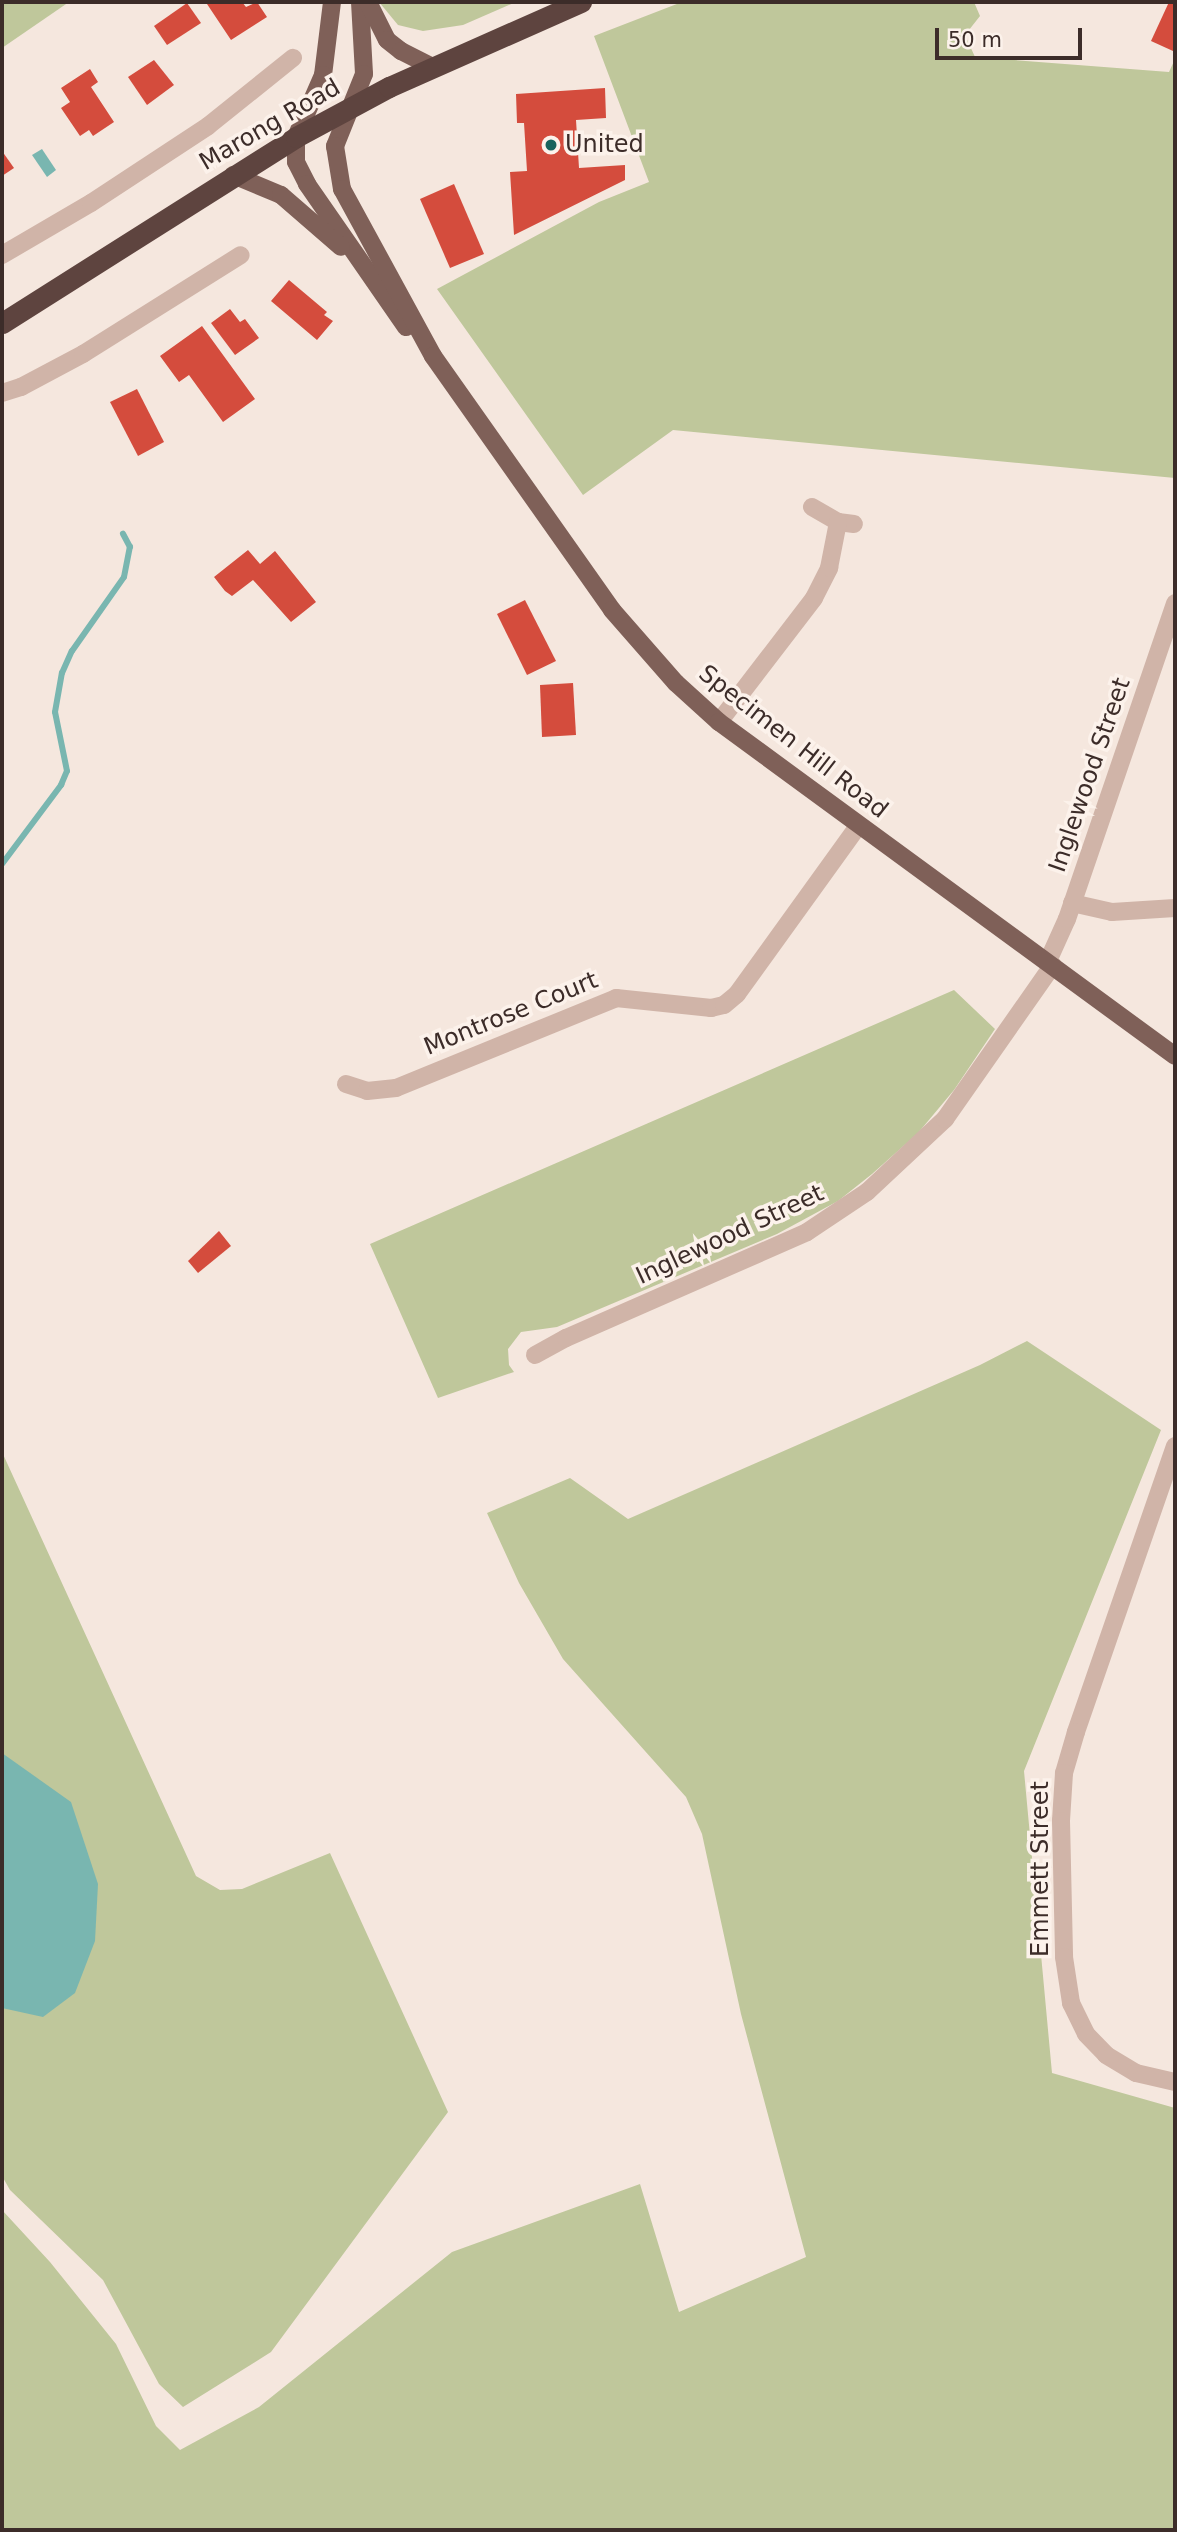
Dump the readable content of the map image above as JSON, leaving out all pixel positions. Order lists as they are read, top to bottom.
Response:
{
  "streets": {
    "highway": ["Marong Road"],
    "main road": ["Specimen Hill Road"],
    "street": ["Inglewood Street", "Montrose Court", "Emmett Street"]
  },
  "crossings": [
    ["Marong Road", "Specimen Hill Road"],
    ["Specimen Hill Road", "Inglewood Street"],
    ["Specimen Hill Road", "Montrose Court"]
  ],
  "places": ["United"],
  "scale_bar": "50 m"
}
